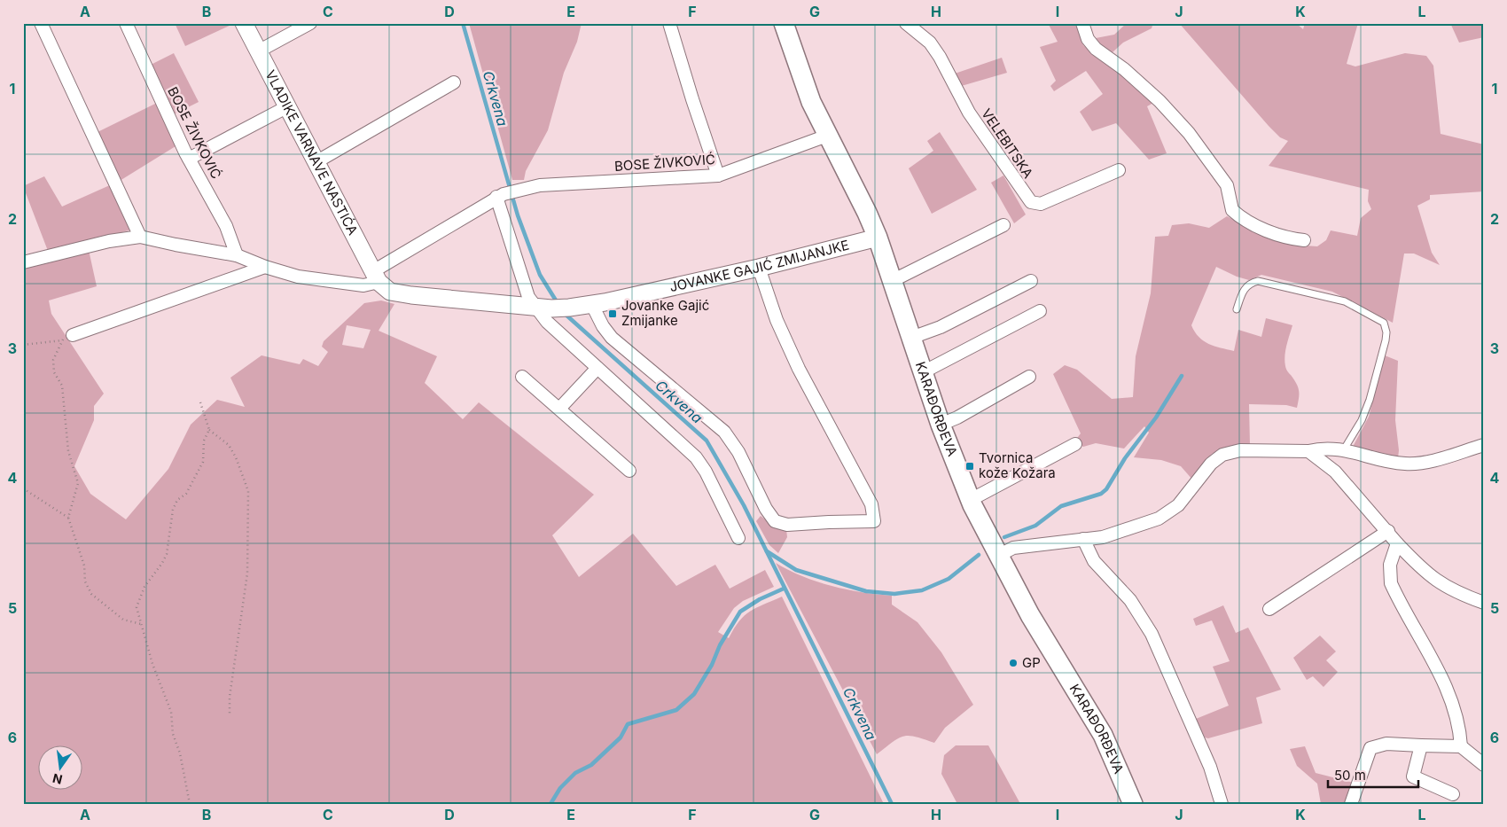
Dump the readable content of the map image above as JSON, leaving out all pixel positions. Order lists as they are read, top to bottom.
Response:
{
  "streets": {
    "main road": ["KARAĐORĐEVA"],
    "street": [
      "BOSE ŽIVKOVIĆ",
      "VELEBITSKA",
      "VLADIKE VARNAVE NASTIĆA",
      "JOVANKE GAJIĆ ZMIJANJKE"
    ]
  },
  "crossings": [
    ["BOSE ŽIVKOVIĆ", "KARAĐORĐEVA"],
    ["VLADIKE VARNAVE NASTIĆA", "JOVANKE GAJIĆ ZMIJANJKE"],
    ["JOVANKE GAJIĆ ZMIJANJKE", "KARAĐORĐEVA"]
  ],
  "water": ["Crkvena"],
  "places": {
    "transit": ["Jovanke Gajić Zmijanke", "Tvornica kože Kožara"],
    "other": ["GP"]
  },
  "scale_bar": "50 m",
  "north": "bottom",
  "grid": {
    "columns": [
      "A",
      "B",
      "C",
      "D",
      "E",
      "F",
      "G",
      "H",
      "I",
      "J",
      "K",
      "L"
    ],
    "rows": [
      "1",
      "2",
      "3",
      "4",
      "5",
      "6"
    ]
  }
}
